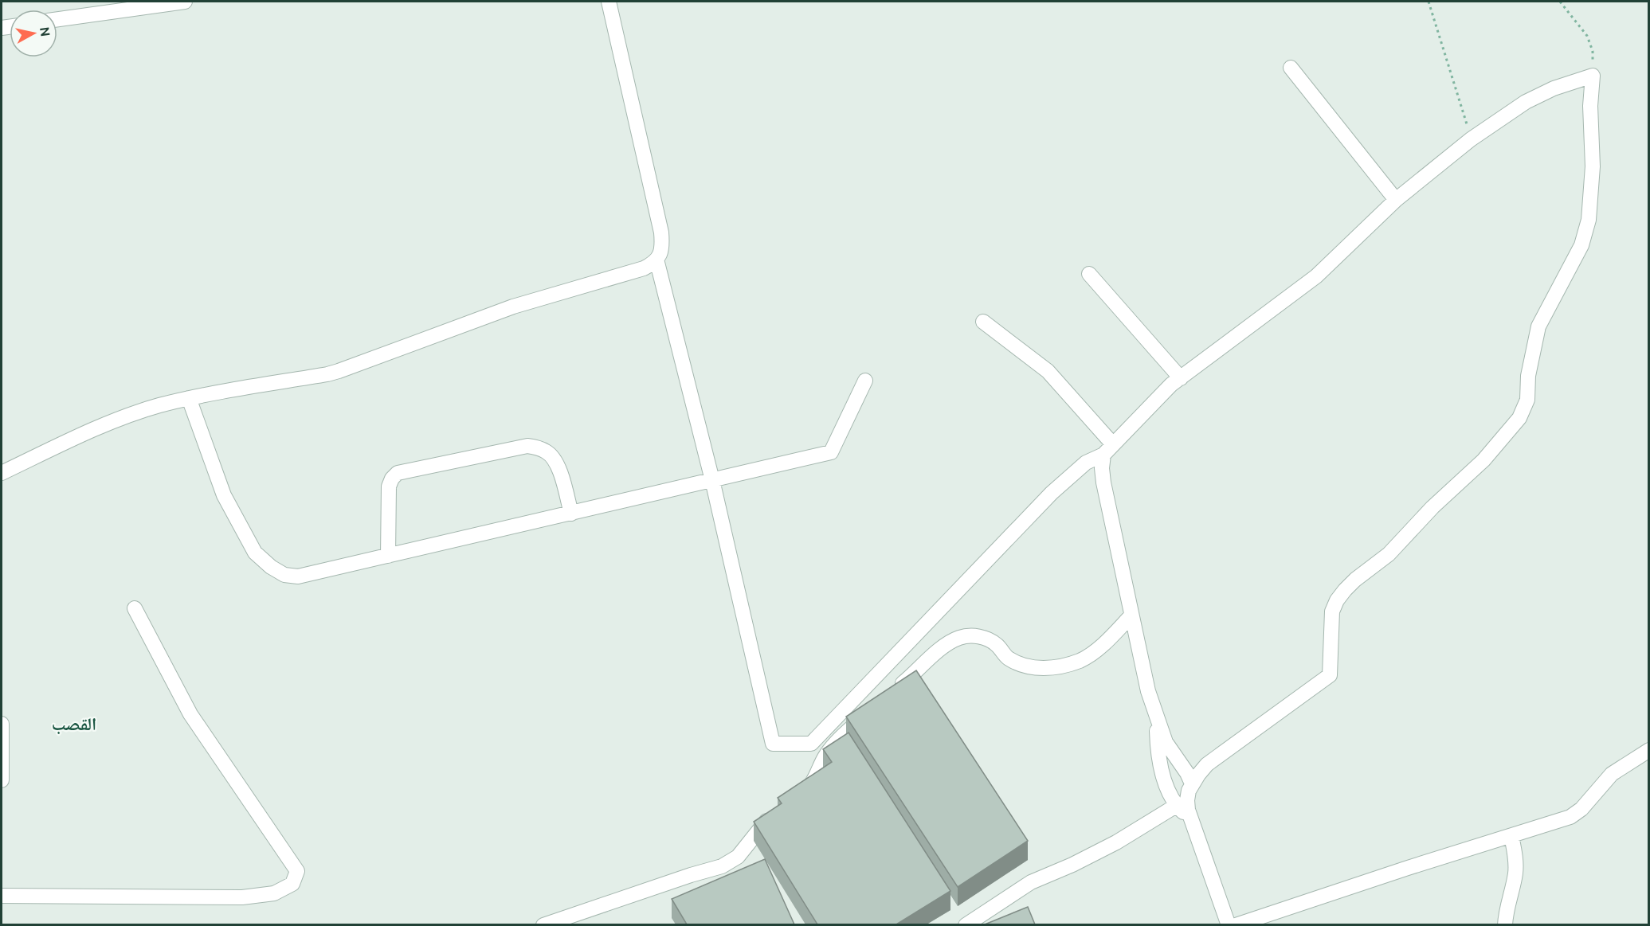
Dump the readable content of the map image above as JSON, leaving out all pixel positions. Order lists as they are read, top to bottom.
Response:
{
  "districts": ["القصب"],
  "north": "right"
}
